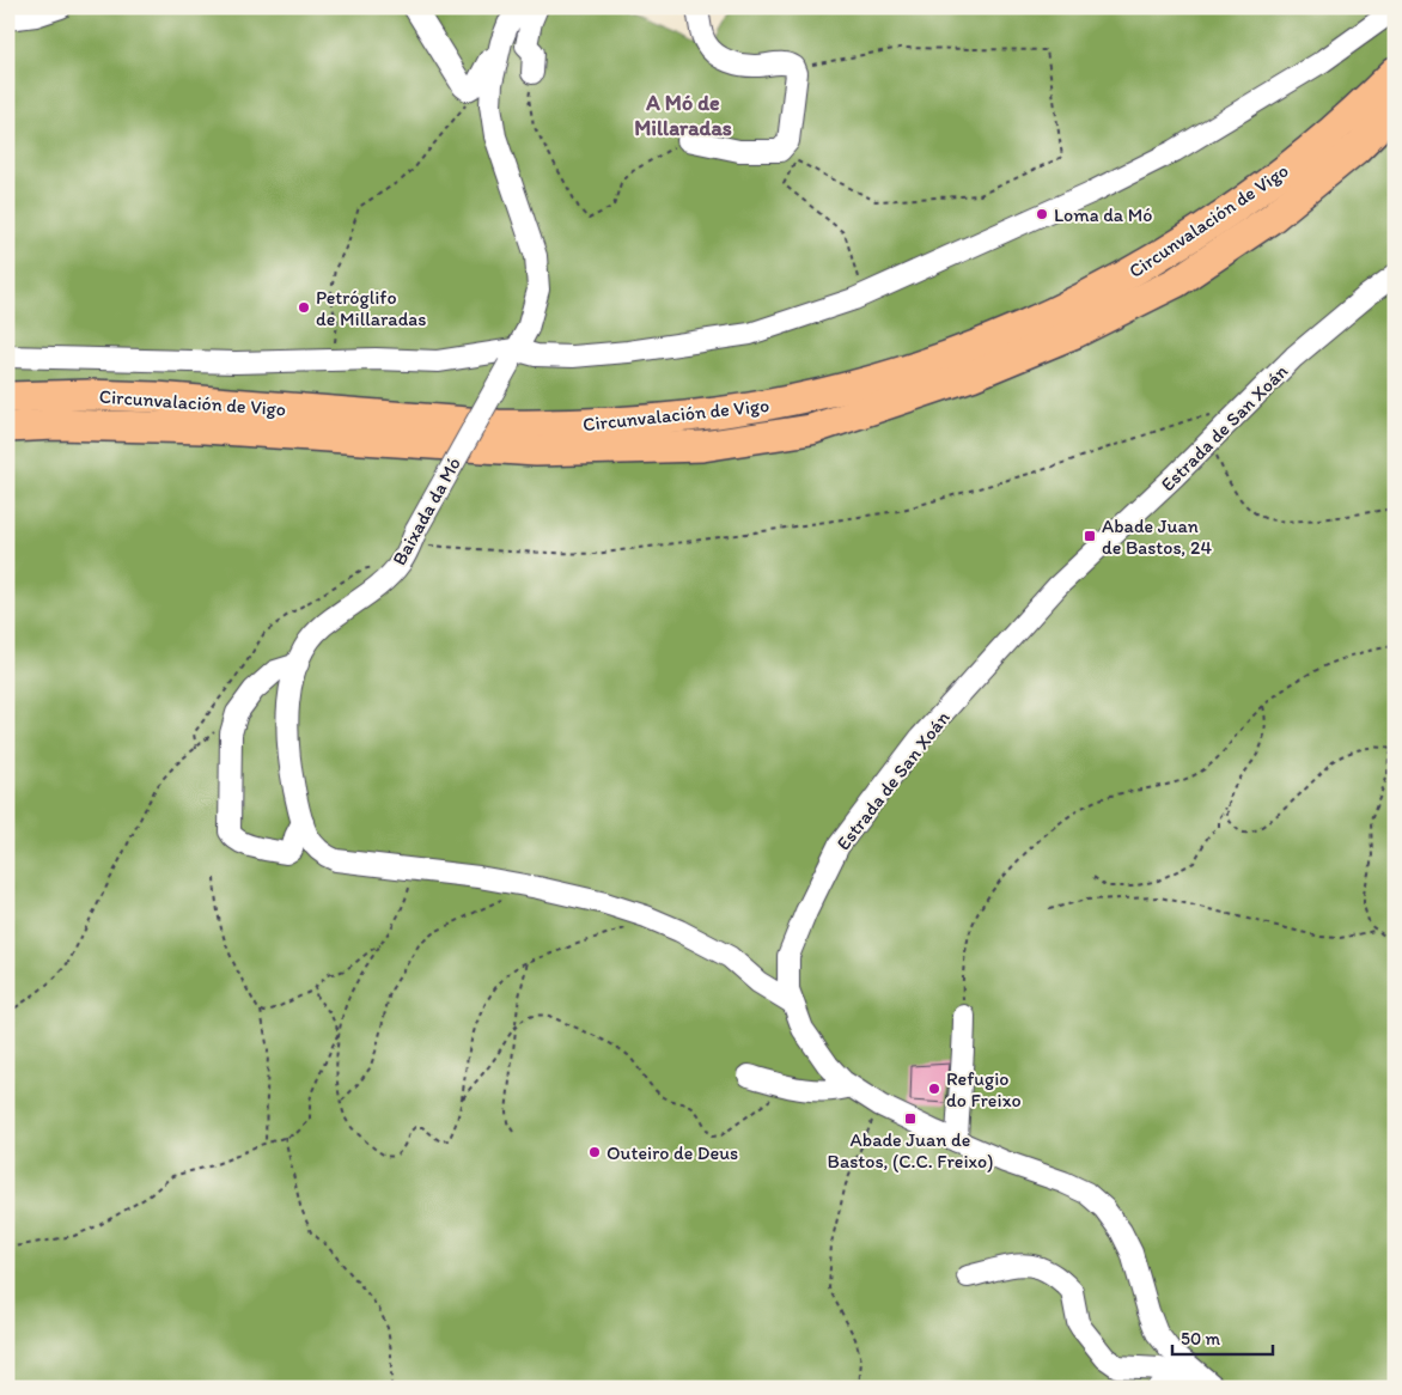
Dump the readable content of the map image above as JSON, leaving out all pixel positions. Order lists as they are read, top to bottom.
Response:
{
  "streets": {
    "highway": ["Circunvalación de Vigo"],
    "street": ["Estrada de San Xoán", "Baixada da Mó"]
  },
  "crossings": [
    ["Estrada de San Xoán", "Baixada da Mó"]
  ],
  "districts": ["A Mó de Millaradas"],
  "places": {
    "other": [
      "Loma da Mó",
      "Petróglifo de Millaradas",
      "Refugio do Freixo",
      "Outeiro de Deus"
    ],
    "transit": ["Abade Juan de Bastos, 24", "Abade Juan de Bastos, (C.C. Freixo)"]
  },
  "scale_bar": "50 m"
}
